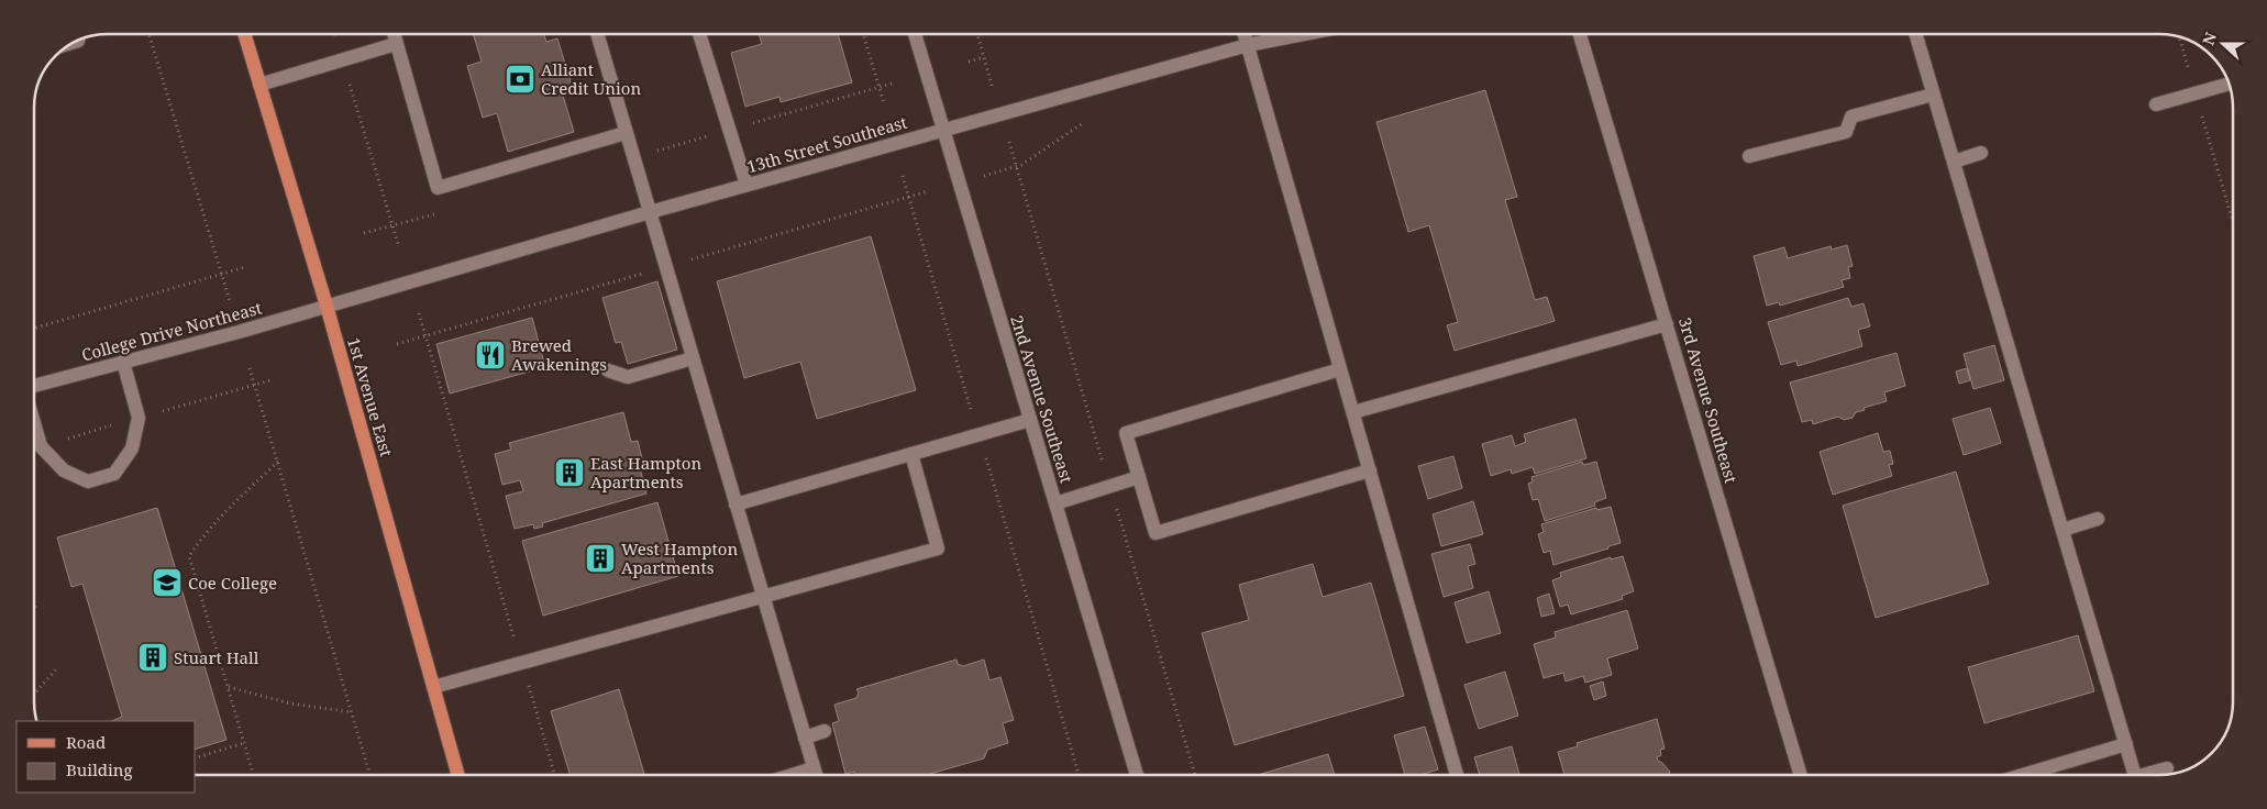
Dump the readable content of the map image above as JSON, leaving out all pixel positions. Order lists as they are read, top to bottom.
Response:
{
  "streets": {
    "main road": [
      "13th Street Southeast",
      "College Drive Northeast",
      "1st Avenue East",
      "2nd Avenue Southeast",
      "3rd Avenue Southeast"
    ]
  },
  "crossings": [
    ["13th Street Southeast", "College Drive Northeast"],
    ["13th Street Southeast", "1st Avenue East"],
    ["13th Street Southeast", "2nd Avenue Southeast"],
    ["College Drive Northeast", "1st Avenue East"]
  ],
  "places": {
    "bank": ["Alliant Credit Union"],
    "restaurant": ["Brewed Awakenings"],
    "building": ["East Hampton Apartments", "West Hampton Apartments", "Stuart Hall"],
    "school or university": ["Coe College"]
  },
  "legend": ["Road", "Building"],
  "north": "left"
}
